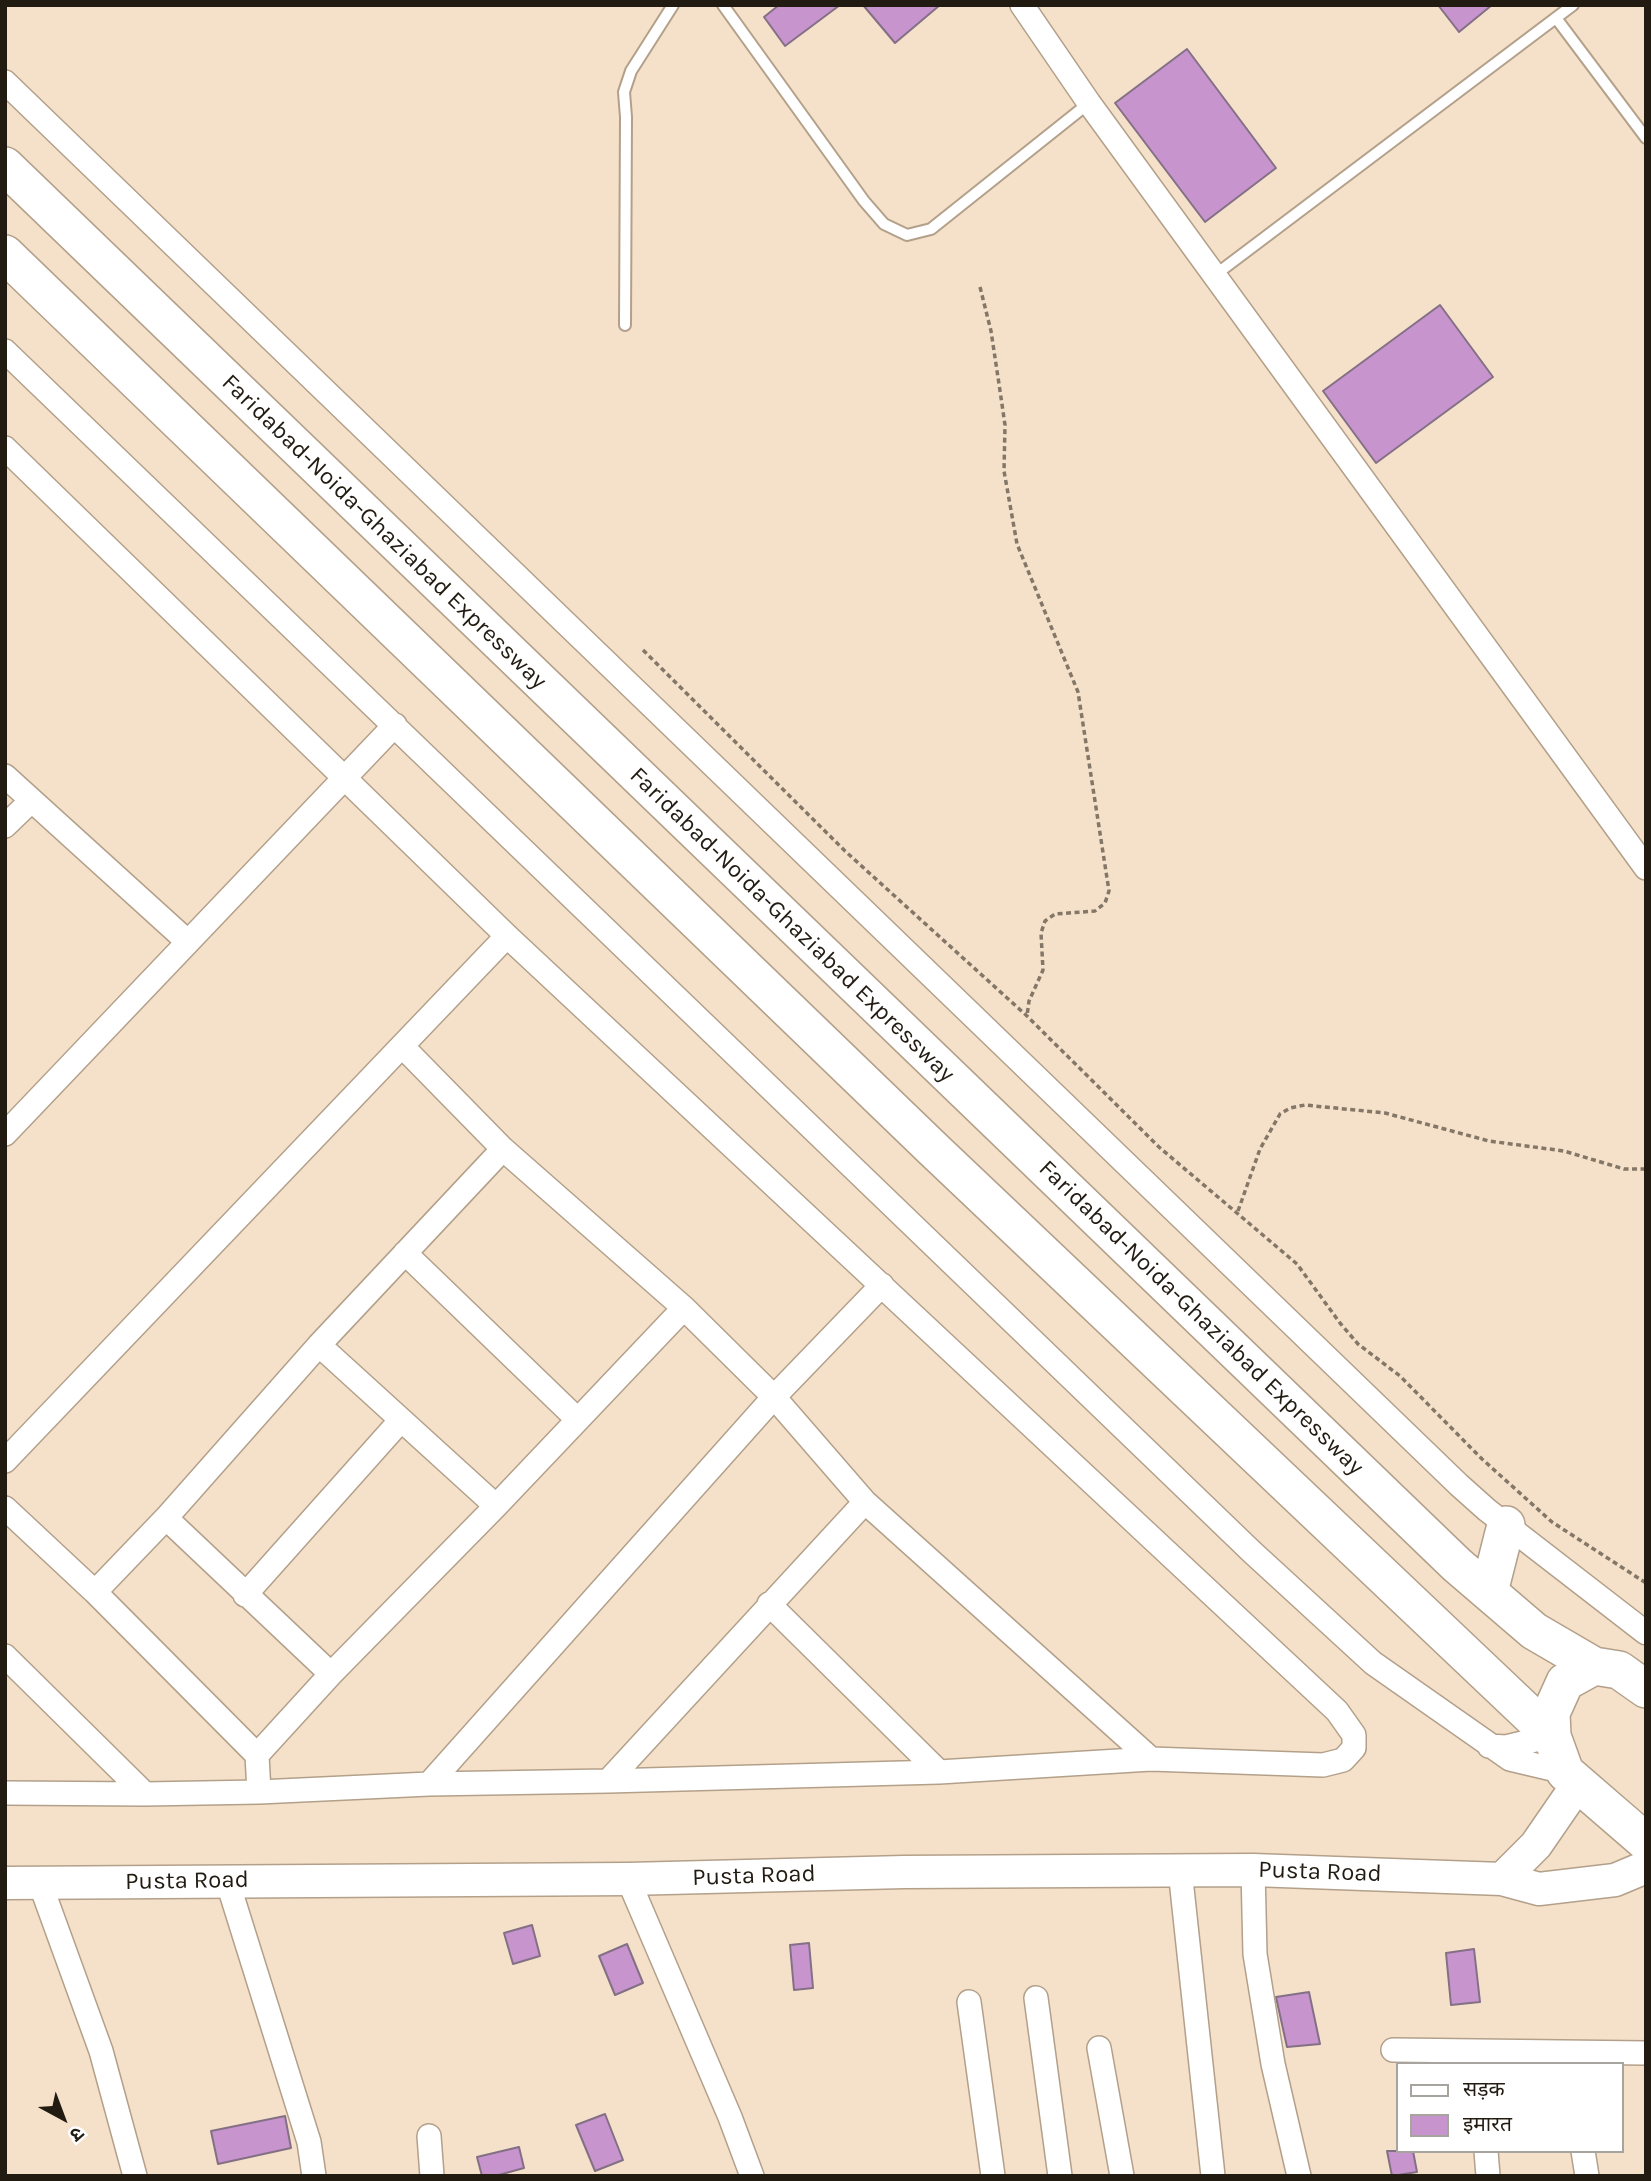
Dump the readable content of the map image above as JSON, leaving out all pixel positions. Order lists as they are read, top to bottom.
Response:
{
  "streets": {
    "main road": ["Faridabad-Noida-Ghaziabad Expressway"],
    "street": ["Pusta Road"]
  },
  "legend": ["सड़क", "इमारत"],
  "north": "bottom right"
}
